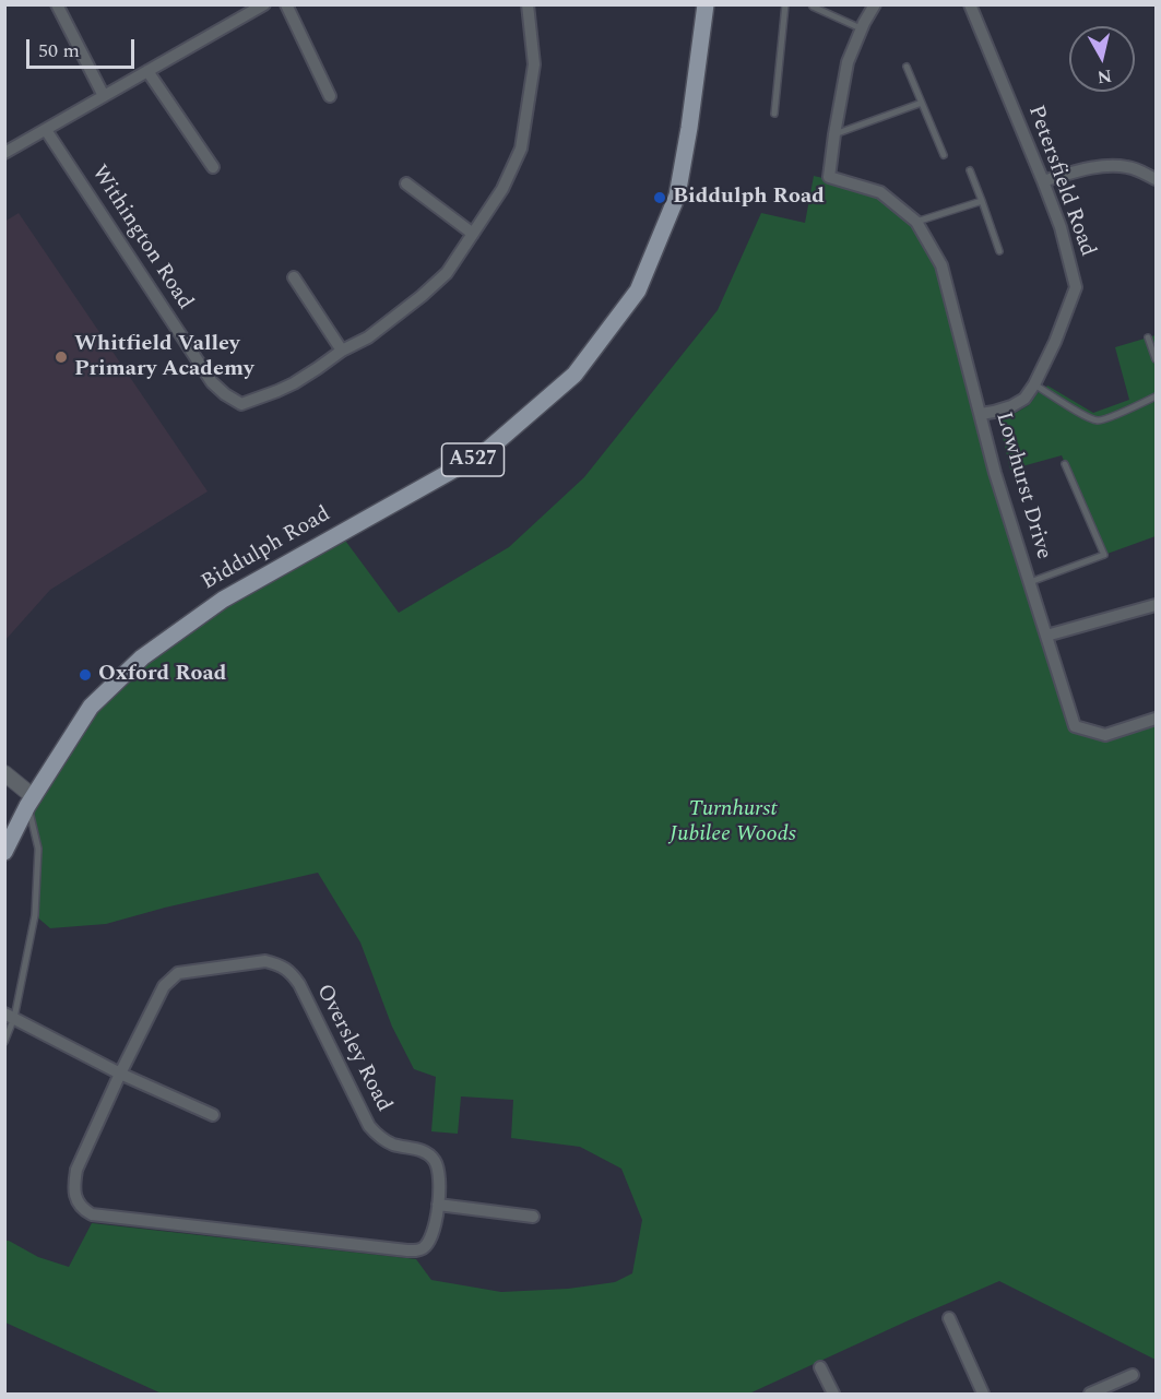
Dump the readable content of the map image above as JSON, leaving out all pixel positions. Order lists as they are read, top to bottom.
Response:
{
  "streets": {
    "main road": ["A527", "Biddulph Road"],
    "street": [
      "Petersfield Road",
      "Withington Road",
      "Lowhurst Drive",
      "Oversley Road"
    ]
  },
  "crossings": [
    ["Petersfield Road", "Lowhurst Drive"]
  ],
  "parks": ["Turnhurst Jubilee Woods"],
  "places": ["Biddulph Road", "Whitfield Valley Primary Academy", "Oxford Road"],
  "scale_bar": "50 m",
  "north": "bottom"
}
